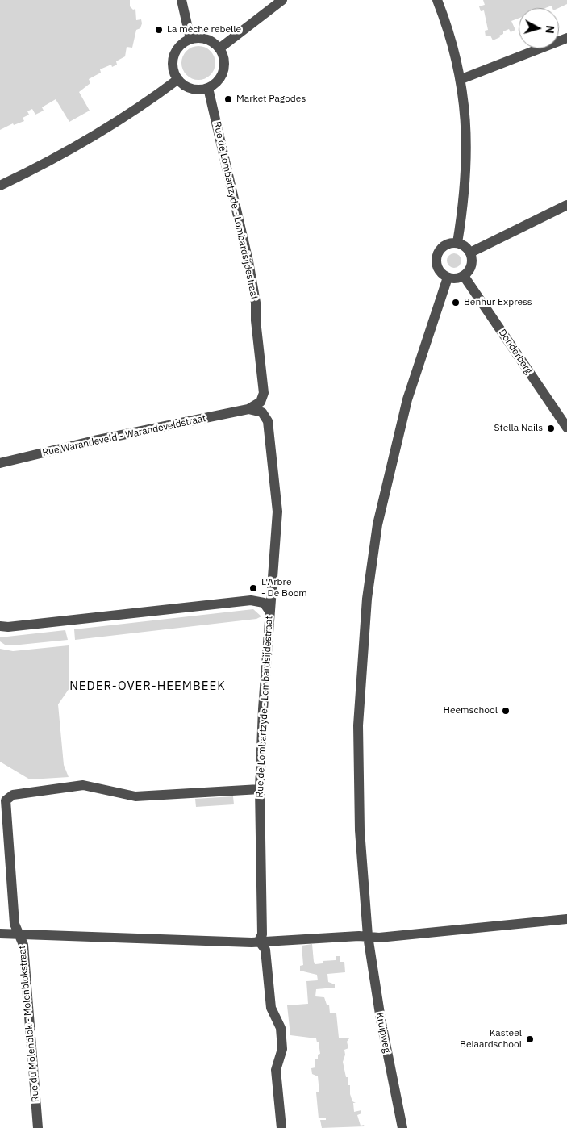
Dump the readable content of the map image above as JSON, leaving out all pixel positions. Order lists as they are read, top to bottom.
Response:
{
  "streets": {
    "street": [
      "Rue de Lombartzyde - Lombardsijdestraat",
      "Donderberg",
      "Rue Warandeveld - Warandeveldstraat",
      "Rue du Molenblok - Molenblokstraat",
      "Kruipweg"
    ]
  },
  "crossings": [
    ["Rue de Lombartzyde - Lombardsijdestraat", "Rue Warandeveld - Warandeveldstraat"],
    ["Rue de Lombartzyde - Lombardsijdestraat", "Rue du Molenblok - Molenblokstraat"],
    ["Donderberg", "Kruipweg"]
  ],
  "districts": ["NEDER-OVER-HEEMBEEK"],
  "places": [
    "La mèche rebelle",
    "Market Pagodes",
    "Benhur Express",
    "Stella Nails",
    "L'Arbre - De Boom",
    "Heemschool",
    "Kasteel Beiaardschool"
  ],
  "north": "right"
}
